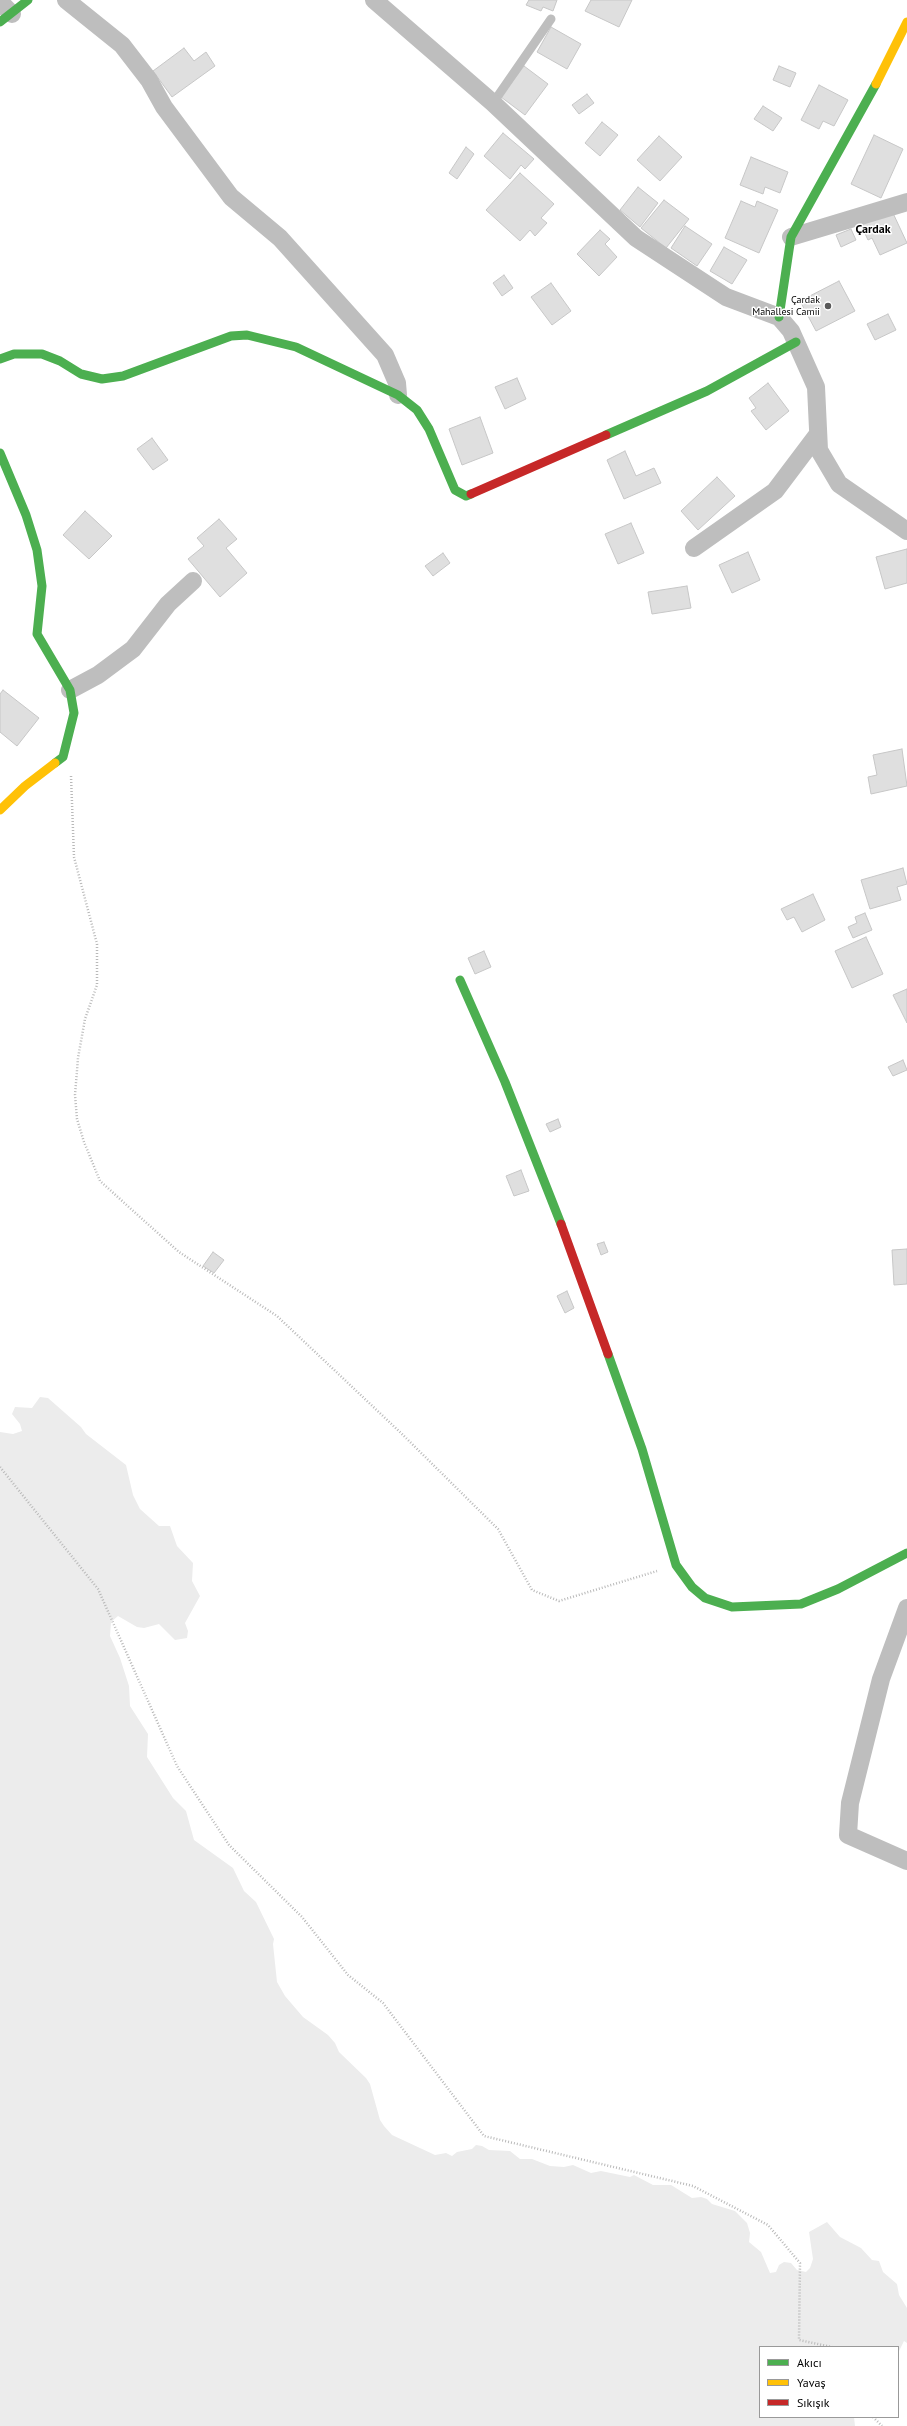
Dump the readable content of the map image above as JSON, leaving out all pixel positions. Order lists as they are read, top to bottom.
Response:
{
  "districts": ["Çardak"],
  "places": ["Çardak Mahallesi Camii"],
  "legend": ["Akıcı", "Yavaş", "Sıkışık"]
}
